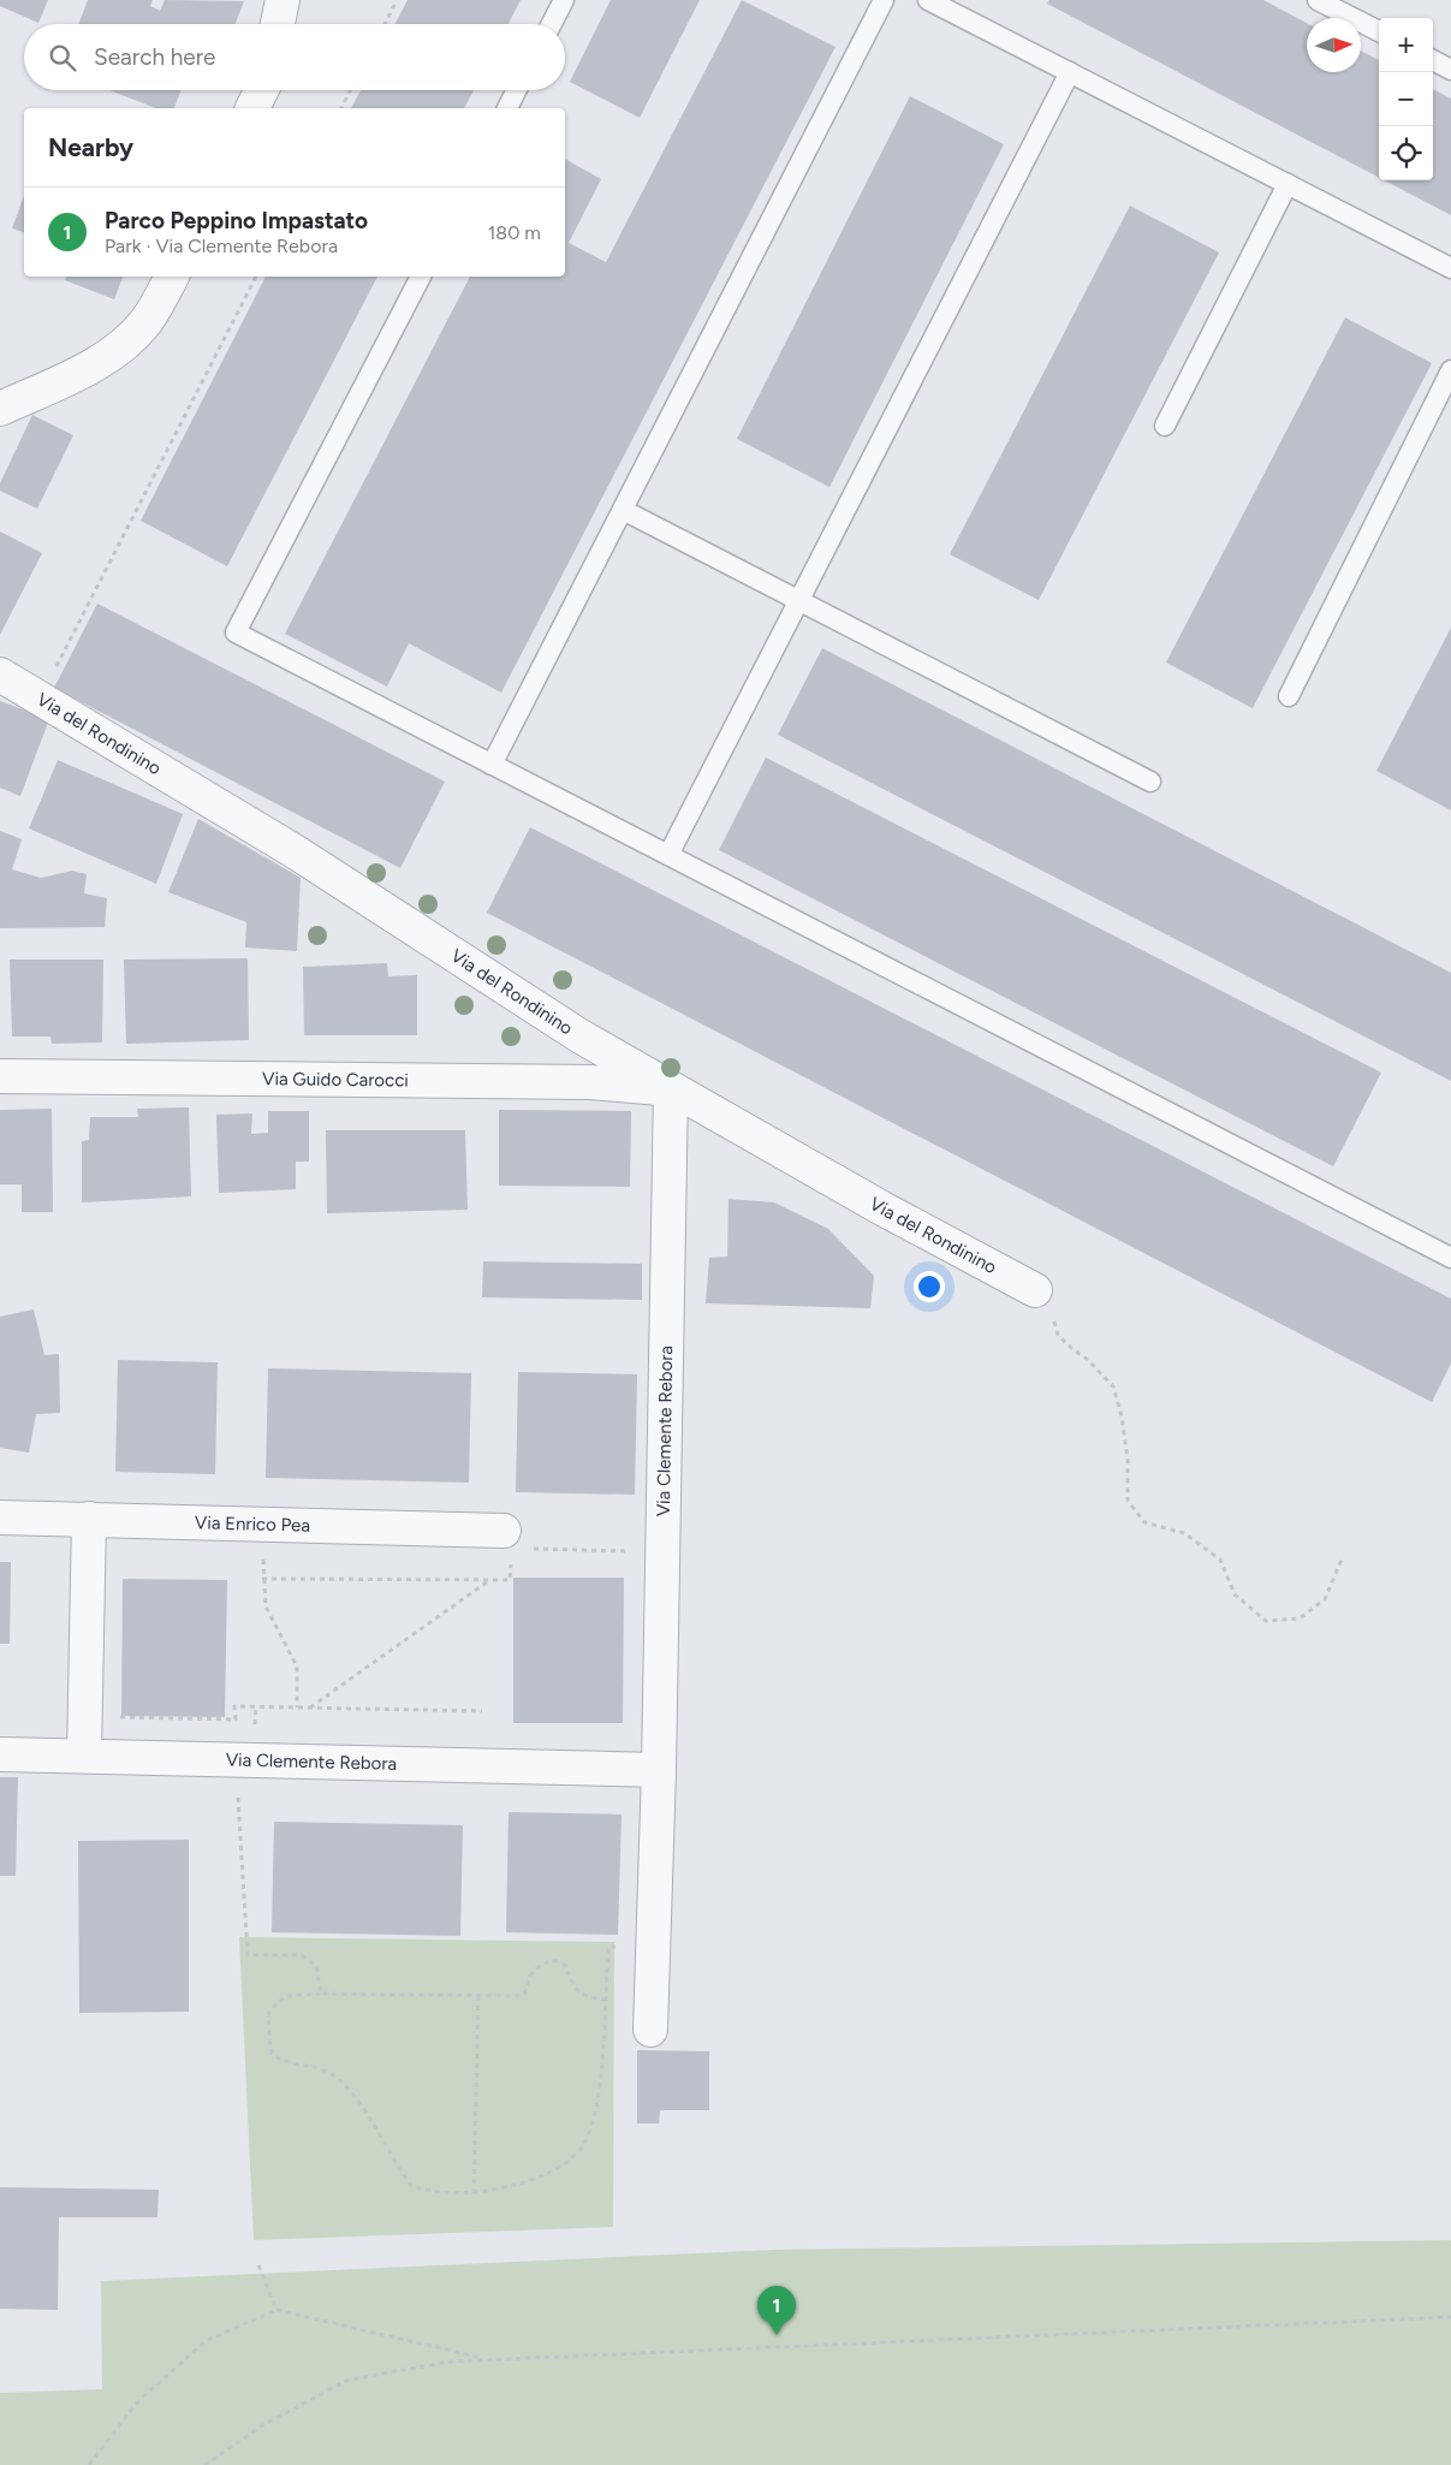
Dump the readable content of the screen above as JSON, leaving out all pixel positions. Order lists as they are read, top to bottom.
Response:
{
  "streets": {
    "street": [
      "Via del Rondinino",
      "Via Guido Carocci",
      "Via Clemente Rebora",
      "Via Enrico Pea"
    ]
  },
  "crossings": [
    ["Via del Rondinino", "Via Guido Carocci"],
    ["Via del Rondinino", "Via Clemente Rebora"],
    ["Via Guido Carocci", "Via Clemente Rebora"]
  ],
  "north": "right",
  "page": {
    "map_buttons": ["+", "−"],
    "search": "Search here",
    "heading": "Nearby",
    "list": [
      {
        "mark": "1",
        "name": "Parco Peppino Impastato",
        "note": "Park · Via Clemente Rebora",
        "value": "180 m"
      }
    ],
    "pins": "1"
  }
}
